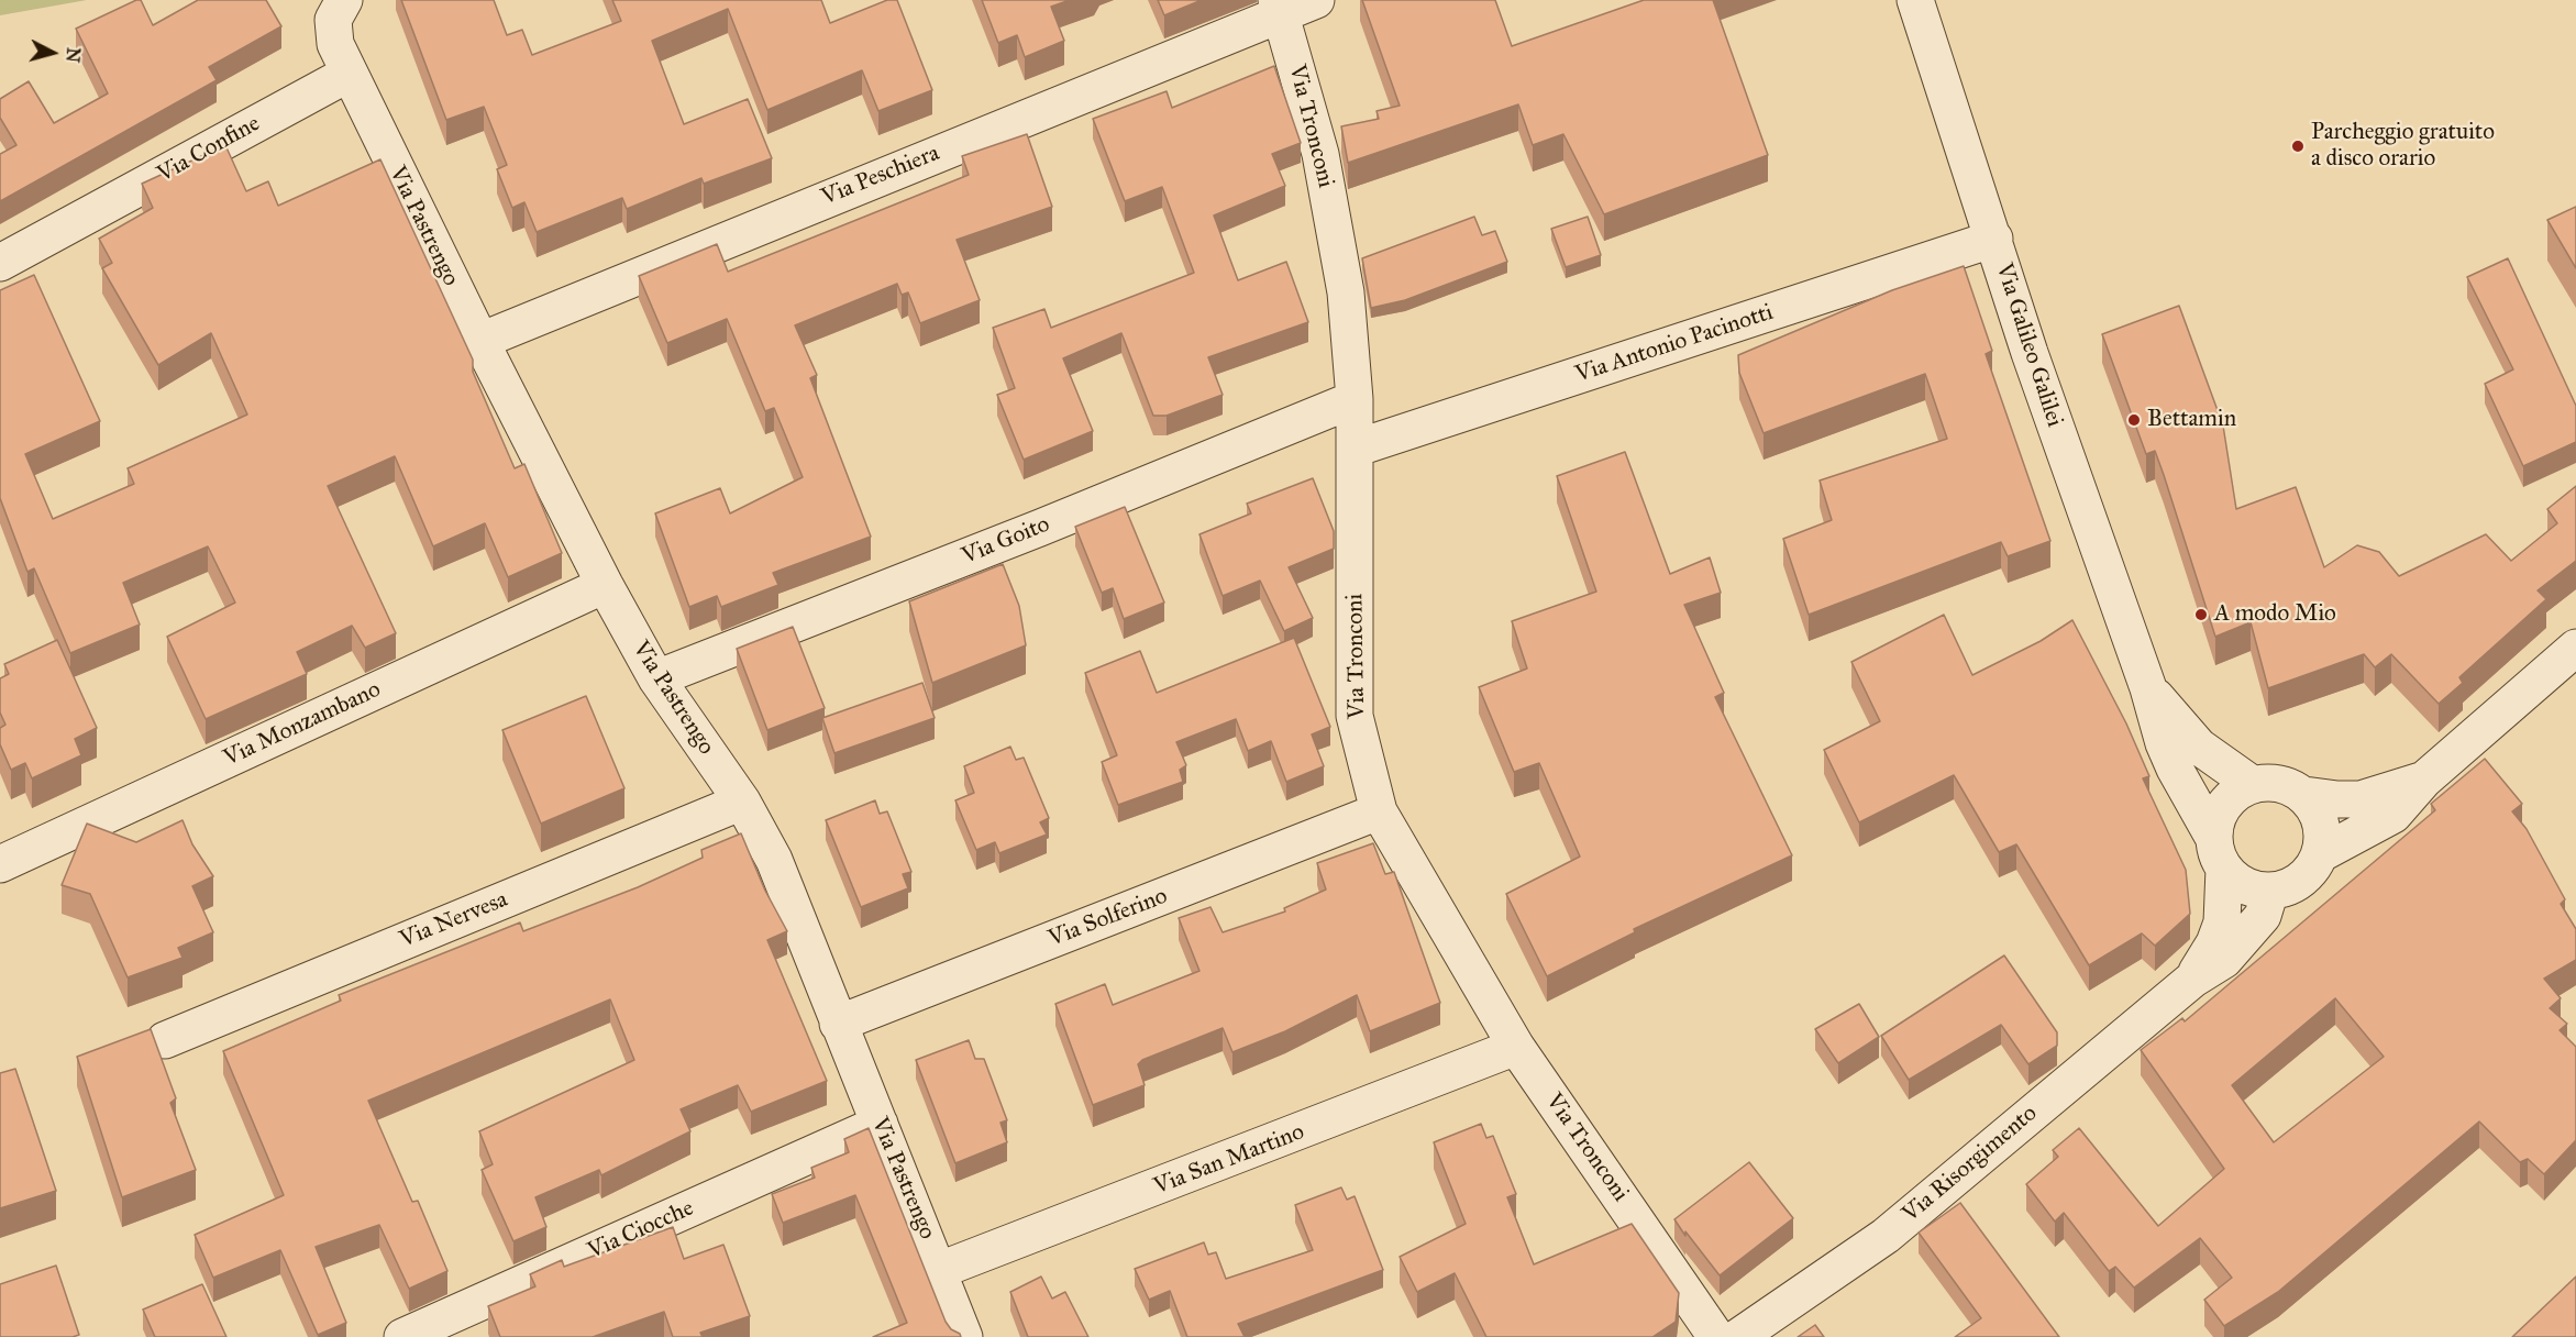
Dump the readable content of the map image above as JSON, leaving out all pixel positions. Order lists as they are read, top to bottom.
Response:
{
  "streets": {
    "street": [
      "Via Tronconi",
      "Via Confine",
      "Via Peschiera",
      "Via Pastrengo",
      "Via Antonio Pacinotti",
      "Via Galileo Galilei",
      "Via Goito",
      "Via Monzambano",
      "Via Solferino",
      "Via Nervesa",
      "Via San Martino",
      "Via Risorgimento",
      "Via Ciocche"
    ]
  },
  "crossings": [
    ["Via Tronconi", "Via Peschiera"],
    ["Via Tronconi", "Via Antonio Pacinotti"],
    ["Via Tronconi", "Via Goito"],
    ["Via Tronconi", "Via Solferino"],
    ["Via Tronconi", "Via San Martino"],
    ["Via Confine", "Via Pastrengo"],
    ["Via Peschiera", "Via Pastrengo"],
    ["Via Pastrengo", "Via Goito"],
    ["Via Pastrengo", "Via Monzambano"],
    ["Via Pastrengo", "Via Solferino"],
    ["Via Pastrengo", "Via Nervesa"],
    ["Via Pastrengo", "Via San Martino"],
    ["Via Pastrengo", "Via Ciocche"],
    ["Via Antonio Pacinotti", "Via Galileo Galilei"],
    ["Via Galileo Galilei", "Via Risorgimento"]
  ],
  "places": ["Parcheggio gratuito a disco orario", "Bettamin", "A modo Mio"],
  "north": "right"
}
